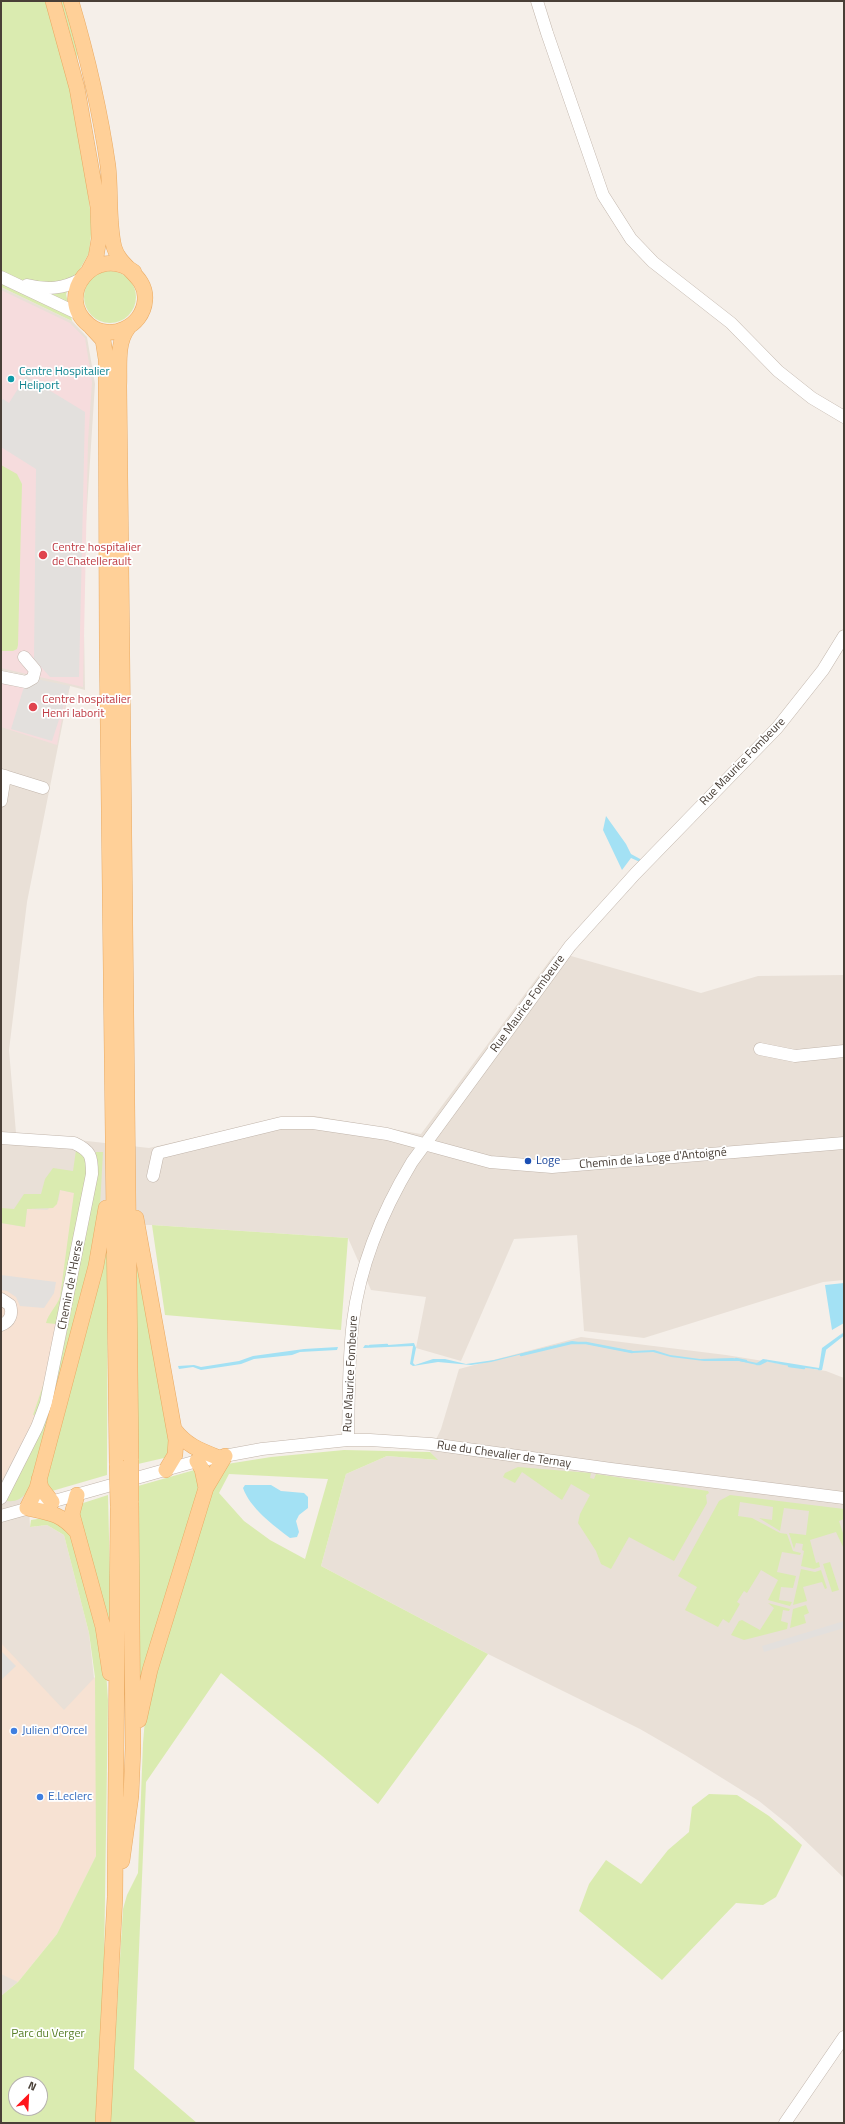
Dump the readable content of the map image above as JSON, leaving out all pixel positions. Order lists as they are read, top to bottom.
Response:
{
  "streets": {
    "street": [
      "Rue Maurice Fombeure",
      "Chemin de la Loge d'Antoigné",
      "Chemin de l'Herse",
      "Rue du Chevalier de Ternay"
    ]
  },
  "crossings": [
    ["Rue Maurice Fombeure", "Chemin de la Loge d'Antoigné"],
    ["Rue Maurice Fombeure", "Rue du Chevalier de Ternay"]
  ],
  "parks": ["Parc du Verger"],
  "places": [
    "Centre Hospitalier Heliport",
    "Centre hospitalier de Chatellerault",
    "Centre hospitalier Henri laborit",
    "Loge",
    "Julien d'Orcel",
    "E.Leclerc"
  ],
  "north": "top right"
}
